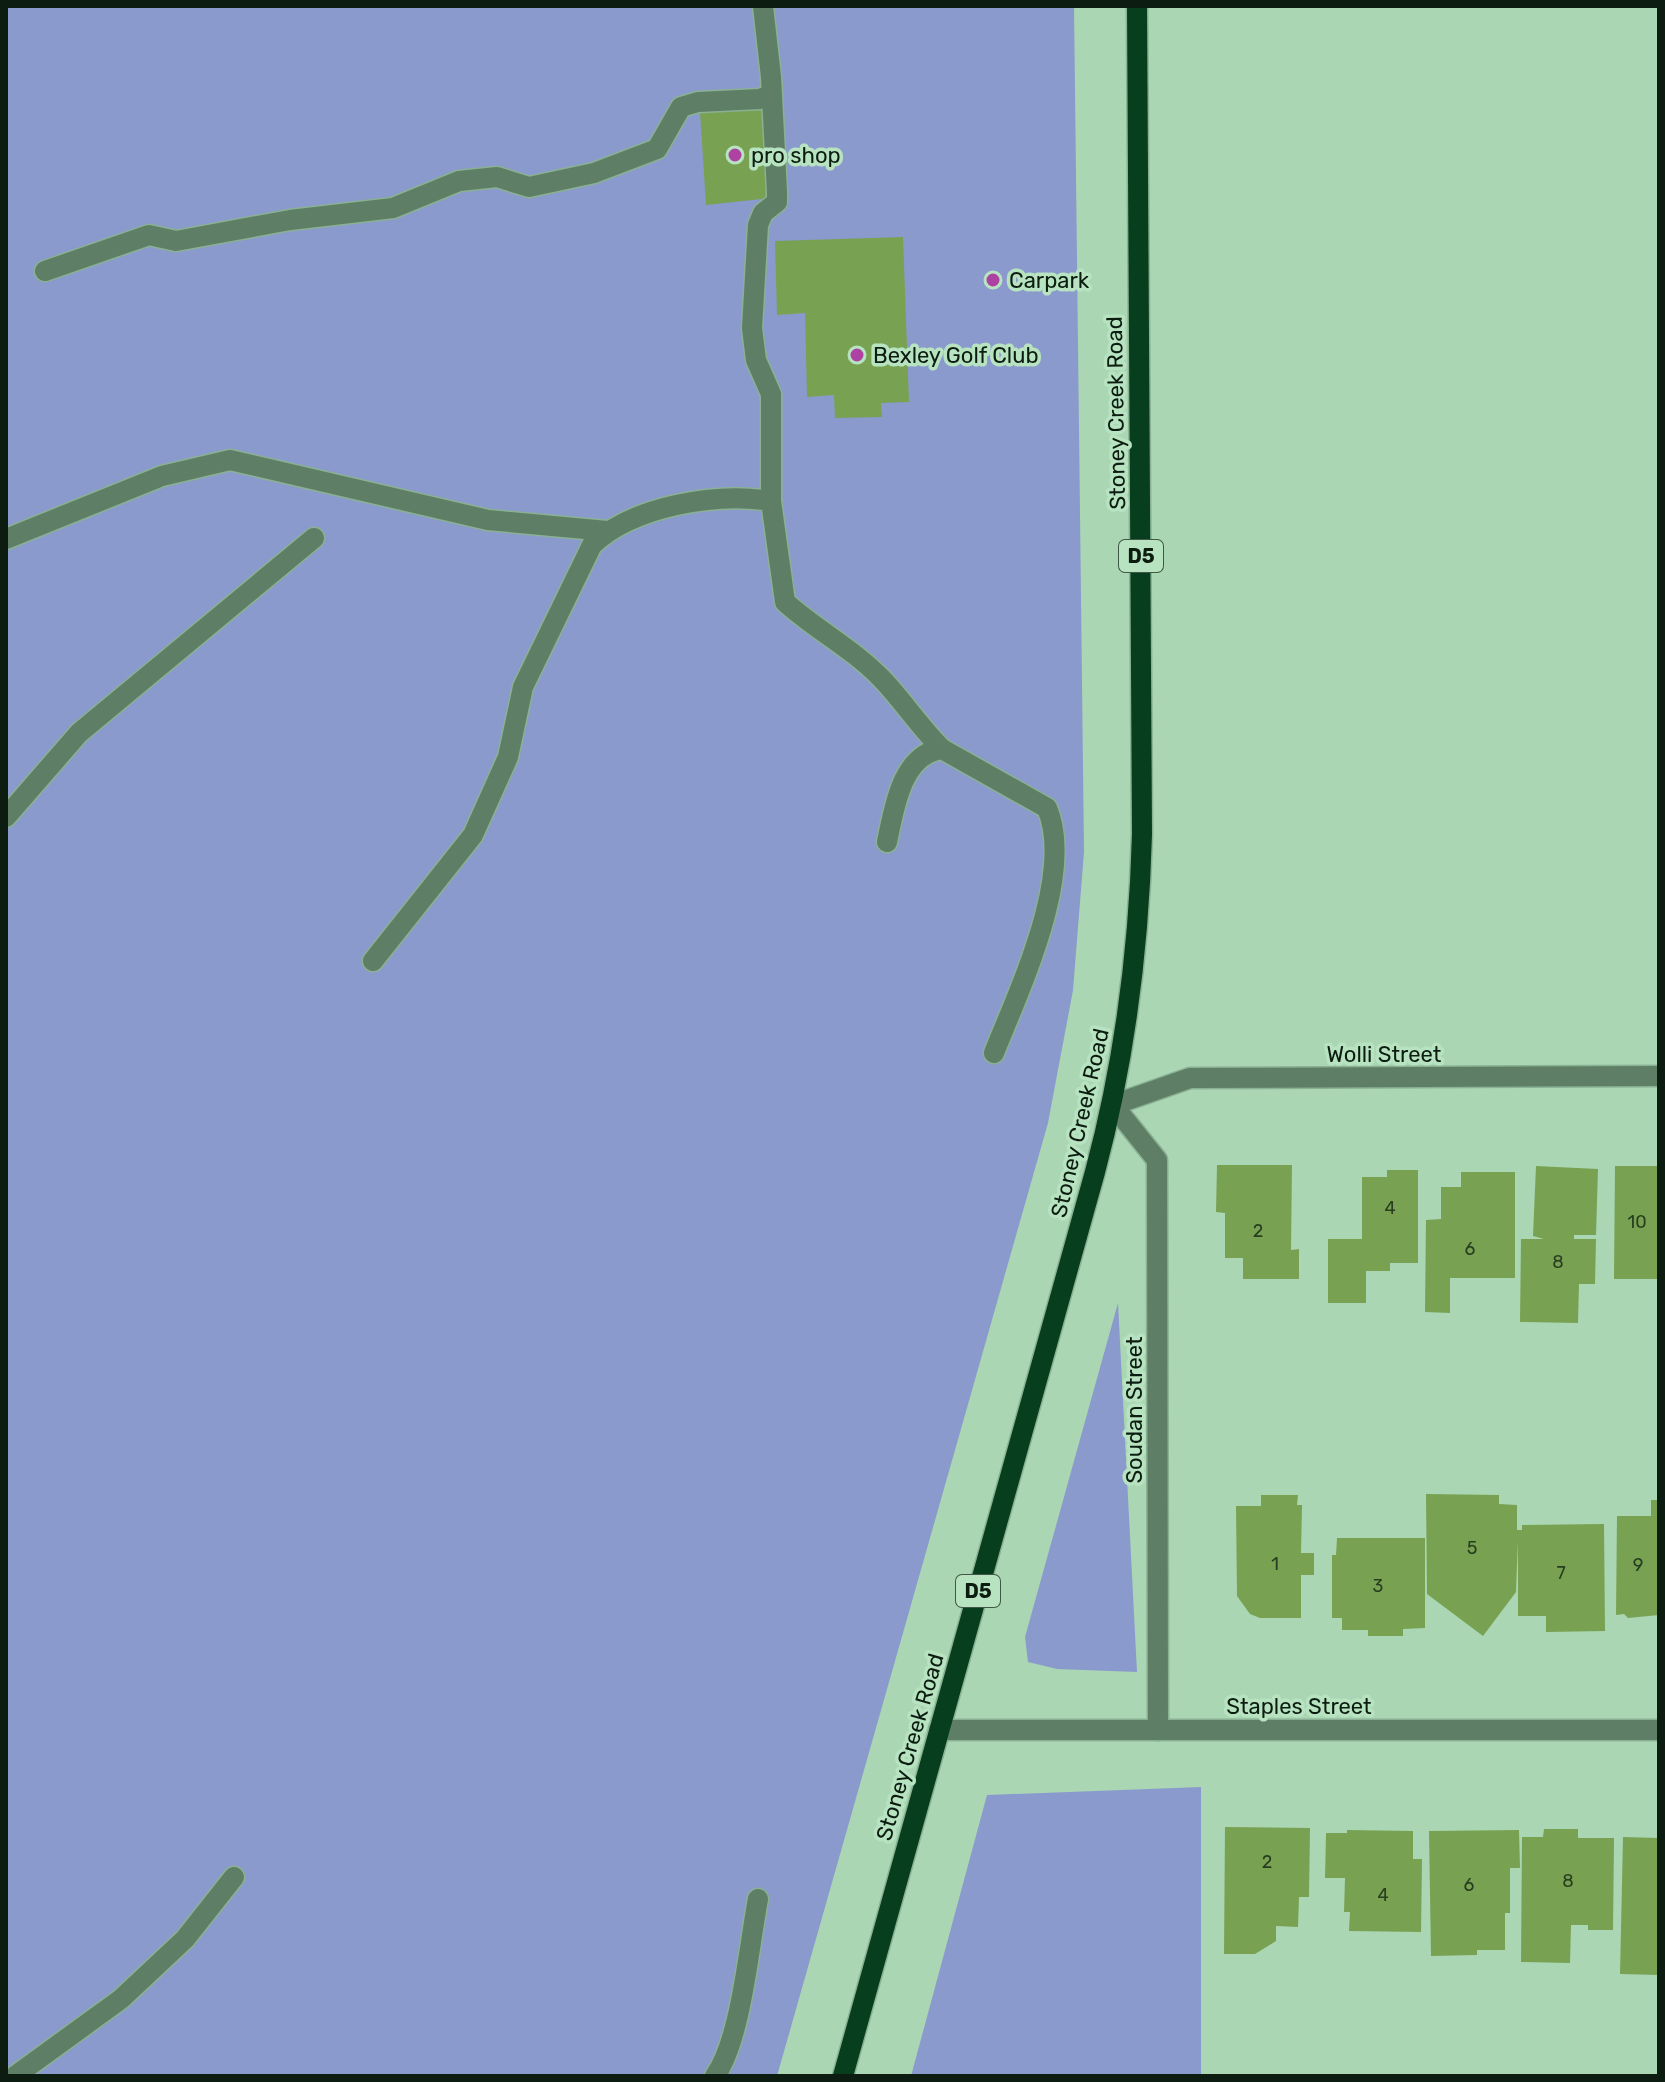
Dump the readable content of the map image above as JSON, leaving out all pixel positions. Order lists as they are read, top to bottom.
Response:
{
  "streets": {
    "main road": ["Stoney Creek Road", "D5"],
    "street": ["Wolli Street", "Soudan Street", "Staples Street"]
  },
  "crossings": [
    ["Stoney Creek Road", "Wolli Street"],
    ["Stoney Creek Road", "Soudan Street"],
    ["Stoney Creek Road", "Staples Street"],
    ["Wolli Street", "Soudan Street"],
    ["Soudan Street", "Staples Street"]
  ],
  "places": ["pro shop", "Carpark", "Bexley Golf Club"],
  "house_numbers": [
    "4",
    "10",
    "2",
    "6",
    "8",
    "5",
    "1",
    "9",
    "7",
    "3",
    "2",
    "8",
    "6",
    "4"
  ]
}
